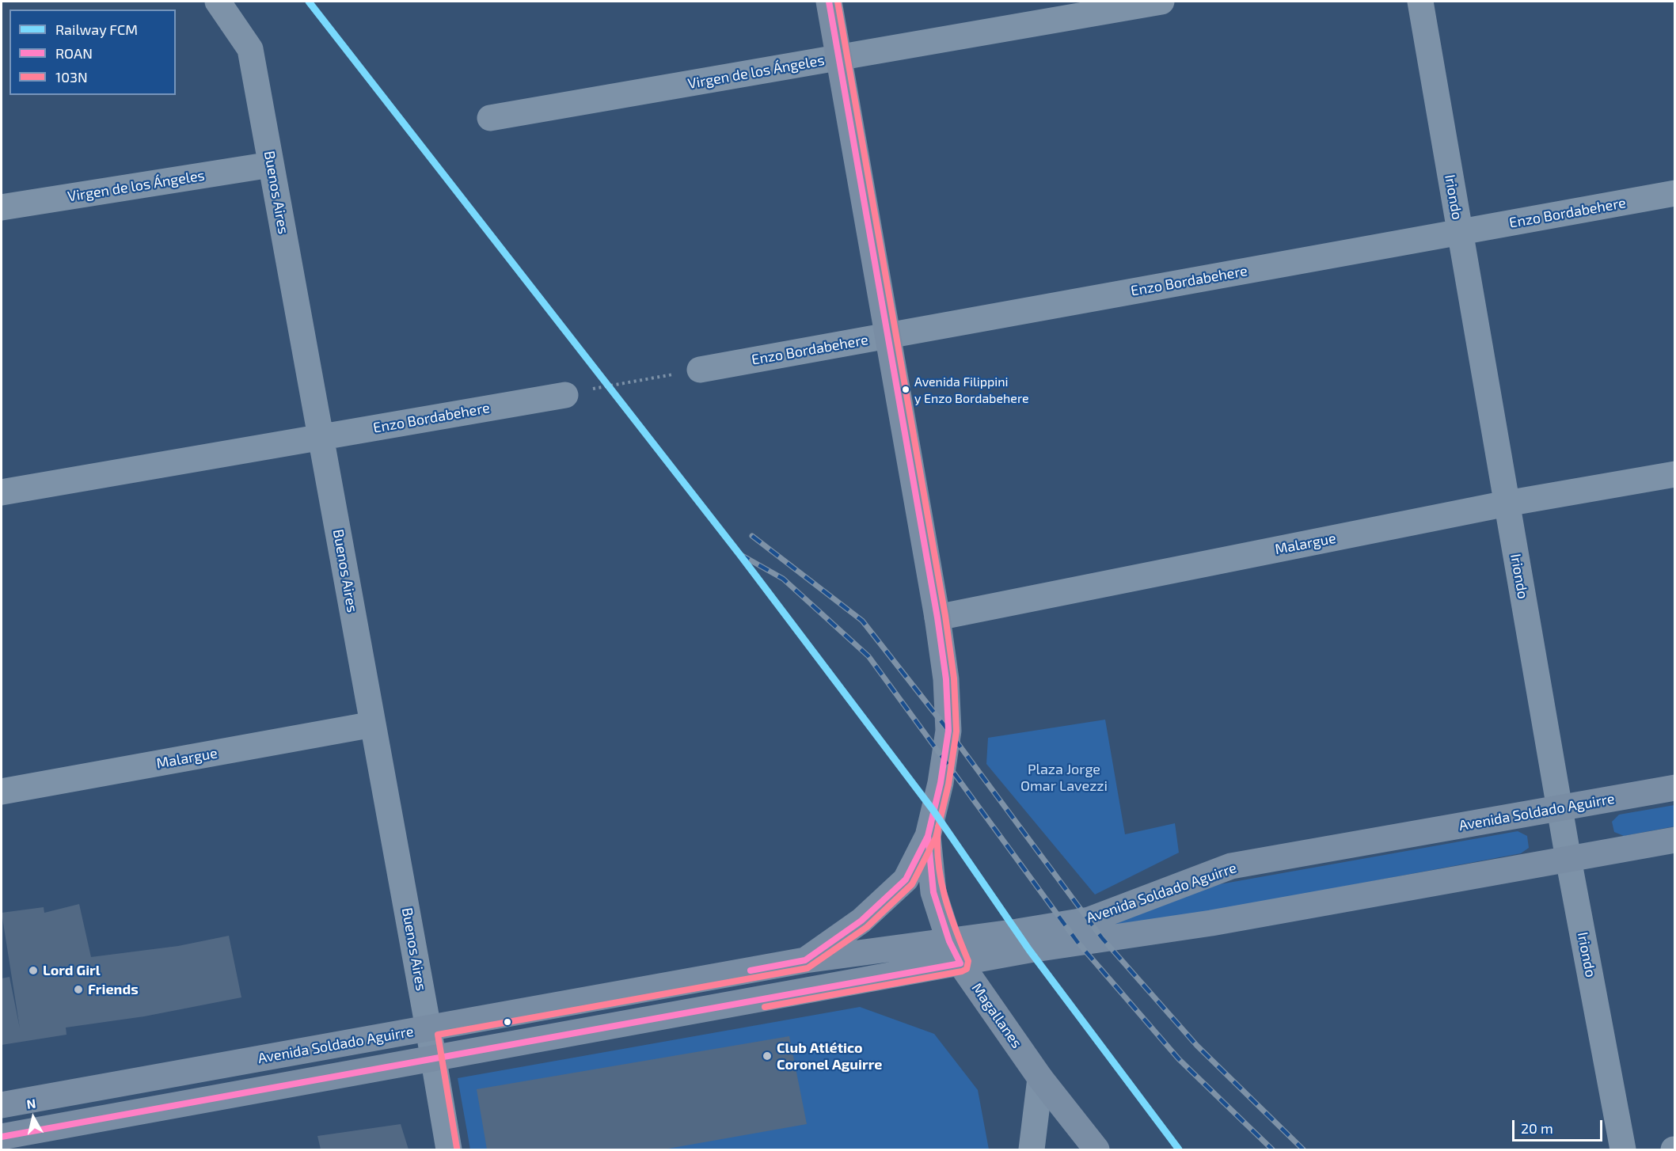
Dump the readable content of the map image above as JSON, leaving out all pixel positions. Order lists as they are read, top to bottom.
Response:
{
  "streets": {
    "main road": ["Avenida Soldado Aguirre", "Magallanes"],
    "street": [
      "Virgen de los Ángeles",
      "Buenos Aires",
      "Iriondo",
      "Enzo Bordabehere",
      "Malargue"
    ]
  },
  "crossings": [
    ["Virgen de los Ángeles", "Buenos Aires"],
    ["Buenos Aires", "Enzo Bordabehere"],
    ["Buenos Aires", "Malargue"],
    ["Buenos Aires", "Avenida Soldado Aguirre"],
    ["Iriondo", "Enzo Bordabehere"],
    ["Iriondo", "Malargue"],
    ["Iriondo", "Avenida Soldado Aguirre"],
    ["Avenida Soldado Aguirre", "Magallanes"]
  ],
  "parks": ["Plaza Jorge Omar Lavezzi"],
  "places": [
    "Avenida Filippini y Enzo Bordabehere",
    "Lord Girl",
    "Friends",
    "Club Atlético Coronel Aguirre"
  ],
  "lines": ["rail line FCM", "transit line ROAN", "transit line 103N"],
  "legend": ["Railway FCM", "ROAN", "103N"],
  "scale_bar": "20 m",
  "north": "top"
}
